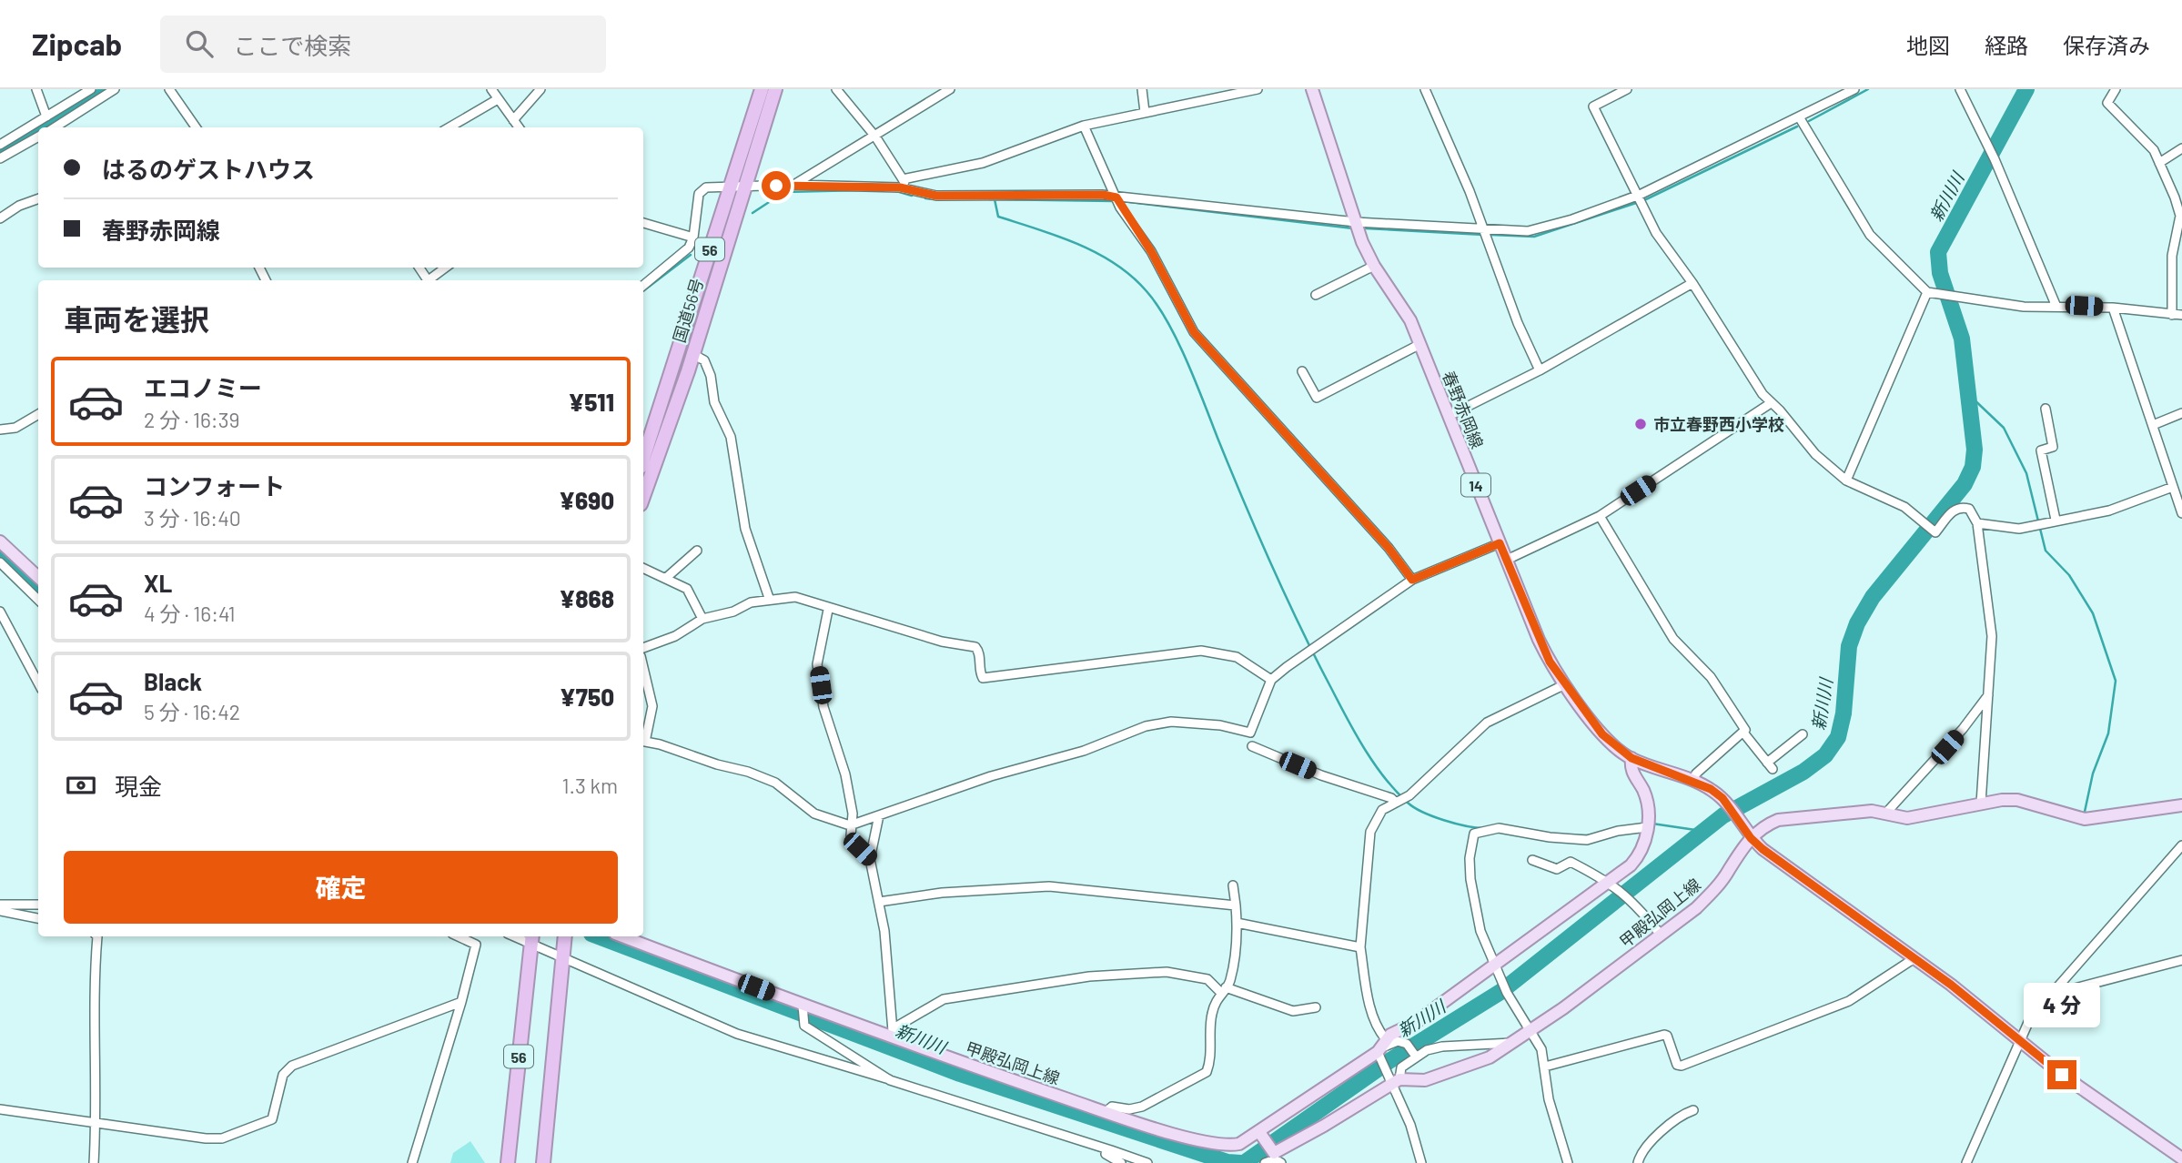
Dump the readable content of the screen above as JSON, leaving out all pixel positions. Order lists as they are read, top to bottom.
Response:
{
  "streets": {
    "highway": ["56", "国道56号"],
    "main road": ["春野赤岡線", "14", "甲殿弘岡上線"]
  },
  "crossings": [
    ["春野赤岡線", "甲殿弘岡上線"]
  ],
  "water": ["新川川"],
  "places": ["市立春野西小学校"],
  "page": {
    "header": "Zipcab",
    "search": "ここで検索",
    "nav": ["地図", "経路", "保存済み"],
    "banner": ["はるのゲストハウス", "春野赤岡線"],
    "heading": "車両を選択",
    "list": [
      {
        "name": "エコノミー",
        "note": "2 分 · 16:39",
        "value": "¥511"
      },
      {
        "name": "コンフォート",
        "note": "3 分 · 16:40",
        "value": "¥690"
      },
      {
        "name": "XL",
        "note": "4 分 · 16:41",
        "value": "¥868"
      },
      {
        "name": "Black",
        "note": "5 分 · 16:42",
        "value": "¥750"
      }
    ],
    "pay": ["現金", "1.3 km"],
    "buttons": "確定",
    "bubble": "4 分"
  }
}
